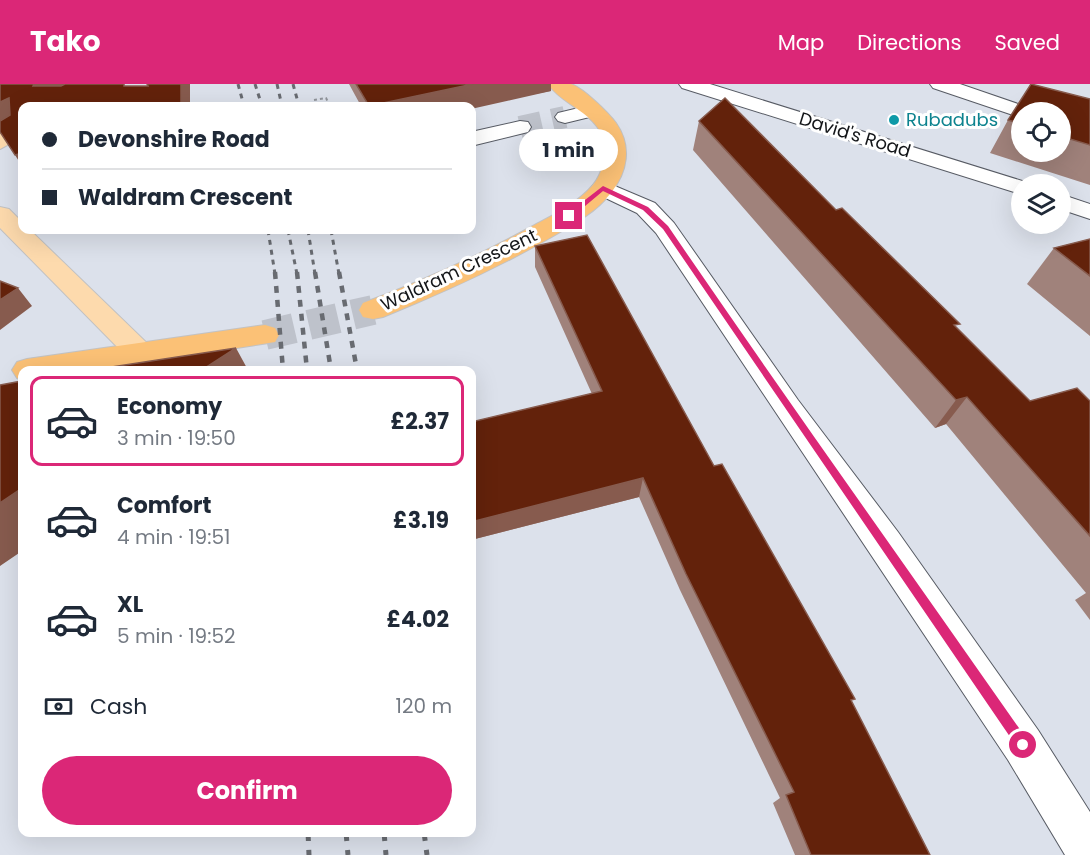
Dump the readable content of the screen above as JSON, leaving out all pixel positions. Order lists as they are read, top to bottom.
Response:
{
  "streets": {
    "highway": ["Waldram Crescent"],
    "street": ["David's Road"]
  },
  "places": ["Rubadubs"],
  "page": {
    "header": "Tako",
    "nav": ["Map", "Directions", "Saved"],
    "banner": ["Devonshire Road", "Waldram Crescent"],
    "bubble": "1 min",
    "list": [
      {
        "name": "Economy",
        "note": "3 min · 19:50",
        "value": "£2.37"
      },
      {
        "name": "Comfort",
        "note": "4 min · 19:51",
        "value": "£3.19"
      },
      {
        "name": "XL",
        "note": "5 min · 19:52",
        "value": "£4.02"
      }
    ],
    "pay": ["Cash", "120 m"],
    "buttons": "Confirm"
  }
}
